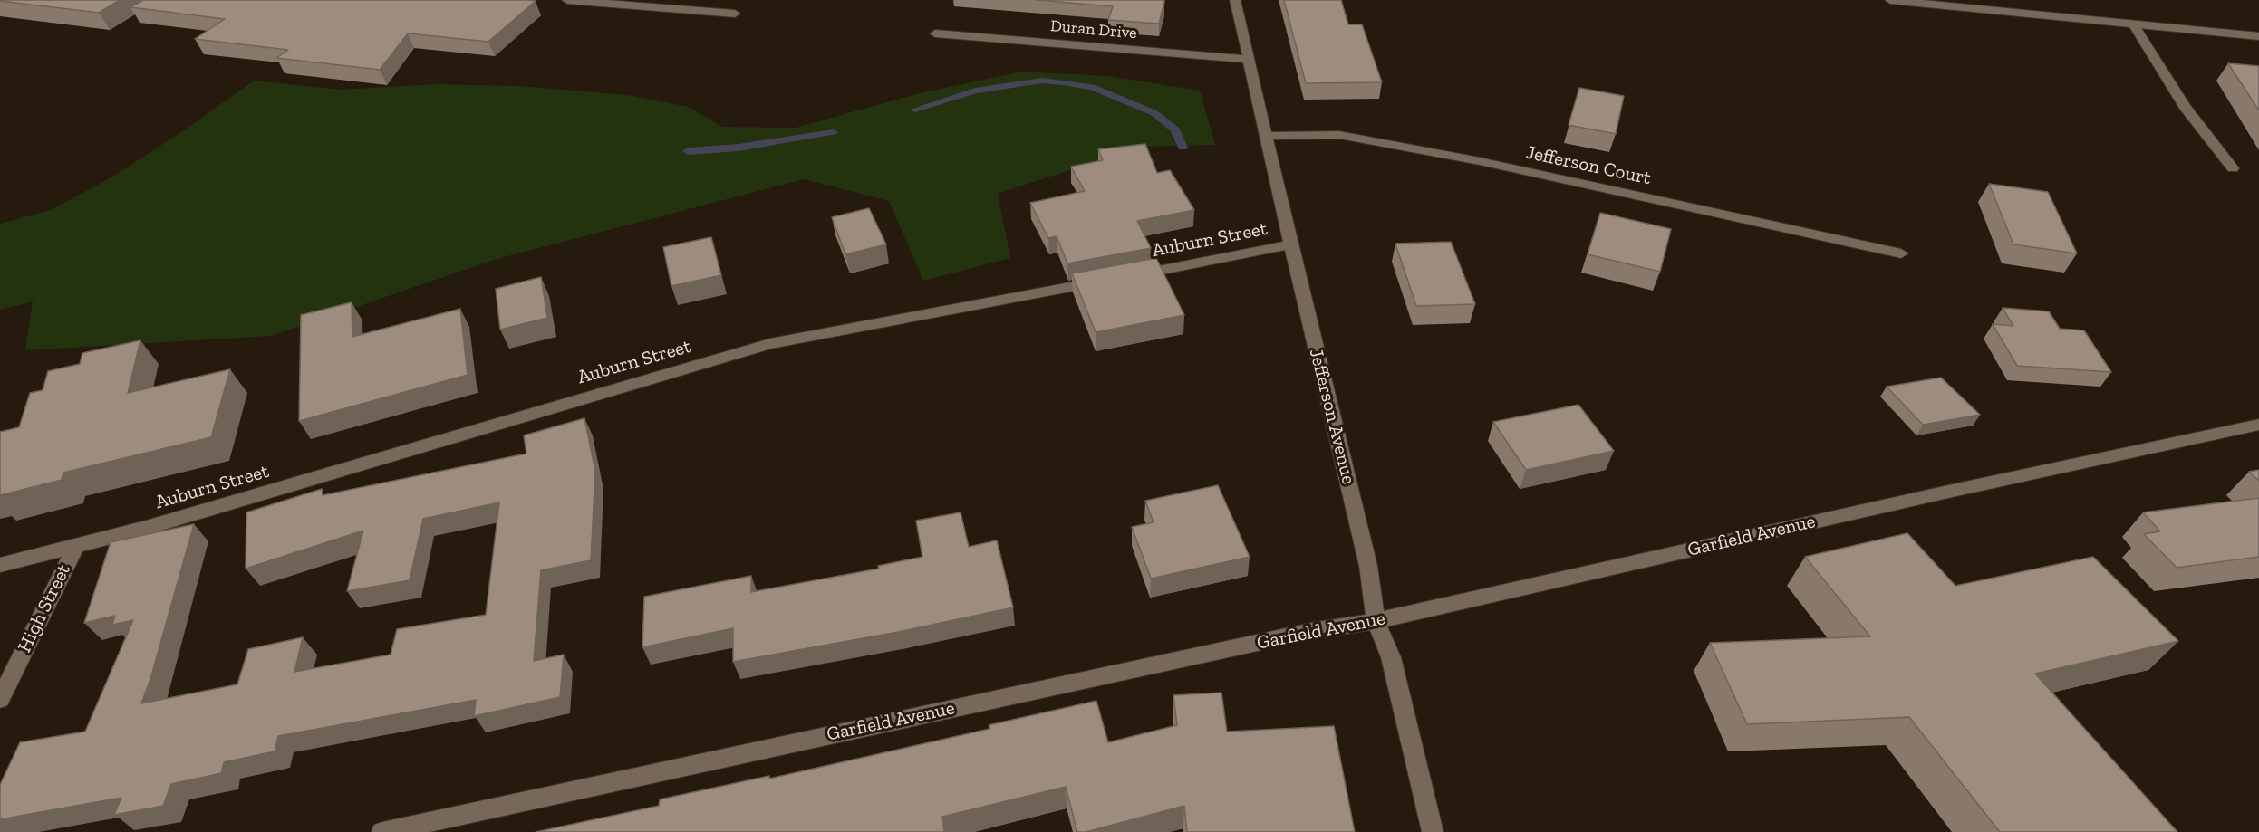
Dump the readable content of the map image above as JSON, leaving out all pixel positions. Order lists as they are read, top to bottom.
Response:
{
  "streets": {
    "street": [
      "Duran Drive",
      "Jefferson Court",
      "Auburn Street",
      "Jefferson Avenue",
      "Garfield Avenue",
      "High Street"
    ]
  },
  "crossings": [
    ["Duran Drive", "Jefferson Avenue"],
    ["Jefferson Court", "Jefferson Avenue"],
    ["Auburn Street", "Jefferson Avenue"],
    ["Auburn Street", "High Street"],
    ["Jefferson Avenue", "Garfield Avenue"]
  ]
}
